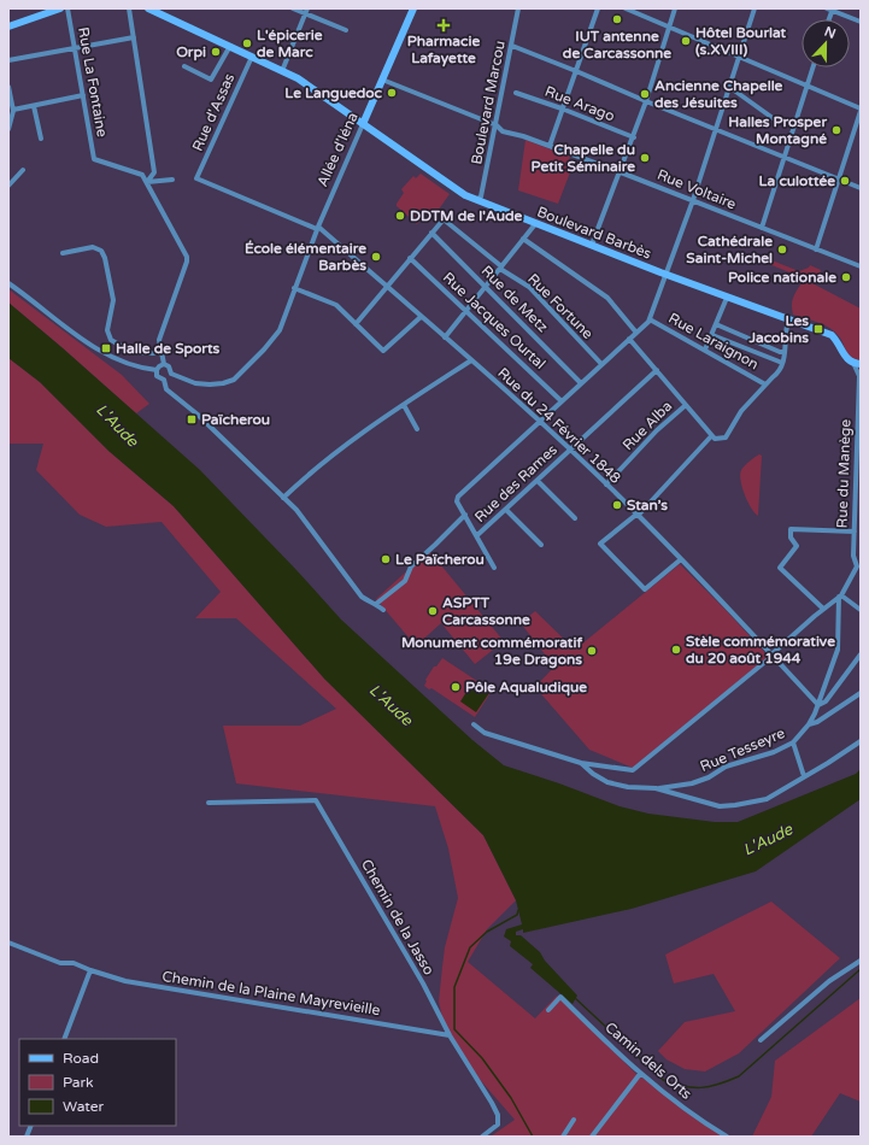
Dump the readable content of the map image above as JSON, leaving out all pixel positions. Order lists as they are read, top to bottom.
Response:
{
  "streets": {
    "main road": ["Allée d'Iéna", "Boulevard Barbès"],
    "street": [
      "Rue La Fontaine",
      "Boulevard Marcou",
      "Rue Arago",
      "Rue d'Assas",
      "Rue Voltaire",
      "Rue de Metz",
      "Rue Fortune",
      "Rue Jacques Ourtal",
      "Rue Laraignon",
      "Rue du 24 Février 1848",
      "Rue Alba",
      "Rue du Manège",
      "Rue des Rames",
      "Rue Tesseyre",
      "Chemin de la Jasso",
      "Chemin de la Plaine Mayrevieille",
      "Camin dels Orts"
    ]
  },
  "crossings": [
    ["Boulevard Marcou", "Rue Voltaire"],
    ["Boulevard Marcou", "Boulevard Barbès"],
    ["Rue d'Assas", "Boulevard Barbès"],
    ["Rue d'Assas", "Rue du 24 Février 1848"],
    ["Allée d'Iéna", "Rue Voltaire"],
    ["Allée d'Iéna", "Boulevard Barbès"],
    ["Allée d'Iéna", "Rue du 24 Février 1848"],
    ["Boulevard Barbès", "Rue du Manège"],
    ["Rue de Metz", "Rue Fortune"],
    ["Rue du 24 Février 1848", "Rue Alba"],
    ["Rue du 24 Février 1848", "Rue des Rames"],
    ["Rue du 24 Février 1848", "Rue Tesseyre"],
    ["Chemin de la Jasso", "Chemin de la Plaine Mayrevieille"]
  ],
  "water": ["L'Aude"],
  "places": {
    "other": [
      "IUT antenne de Carcassonne",
      "Hôtel Bourlat (s.XVIII)",
      "L'épicerie de Marc",
      "Orpi",
      "Le Languedoc",
      "Ancienne Chapelle des Jésuites",
      "Halles Prosper Montagné",
      "Chapelle du Petit Séminaire",
      "La culottée",
      "DDTM de l'Aude",
      "Cathédrale Saint-Michel",
      "École élémentaire Barbès",
      "Police nationale",
      "Stan’s",
      "Le Païcherou",
      "ASPTT Carcassonne",
      "Stèle commémorative du 20 août 1944",
      "Monument commémoratif 19e Dragons",
      "Pôle Aqualudique"
    ],
    "health": ["Pharmacie Lafayette"],
    "transit": ["Les Jacobins", "Halle de Sports", "Païcherou"]
  },
  "legend": ["Road", "Park", "Water"],
  "north": "top"
}
